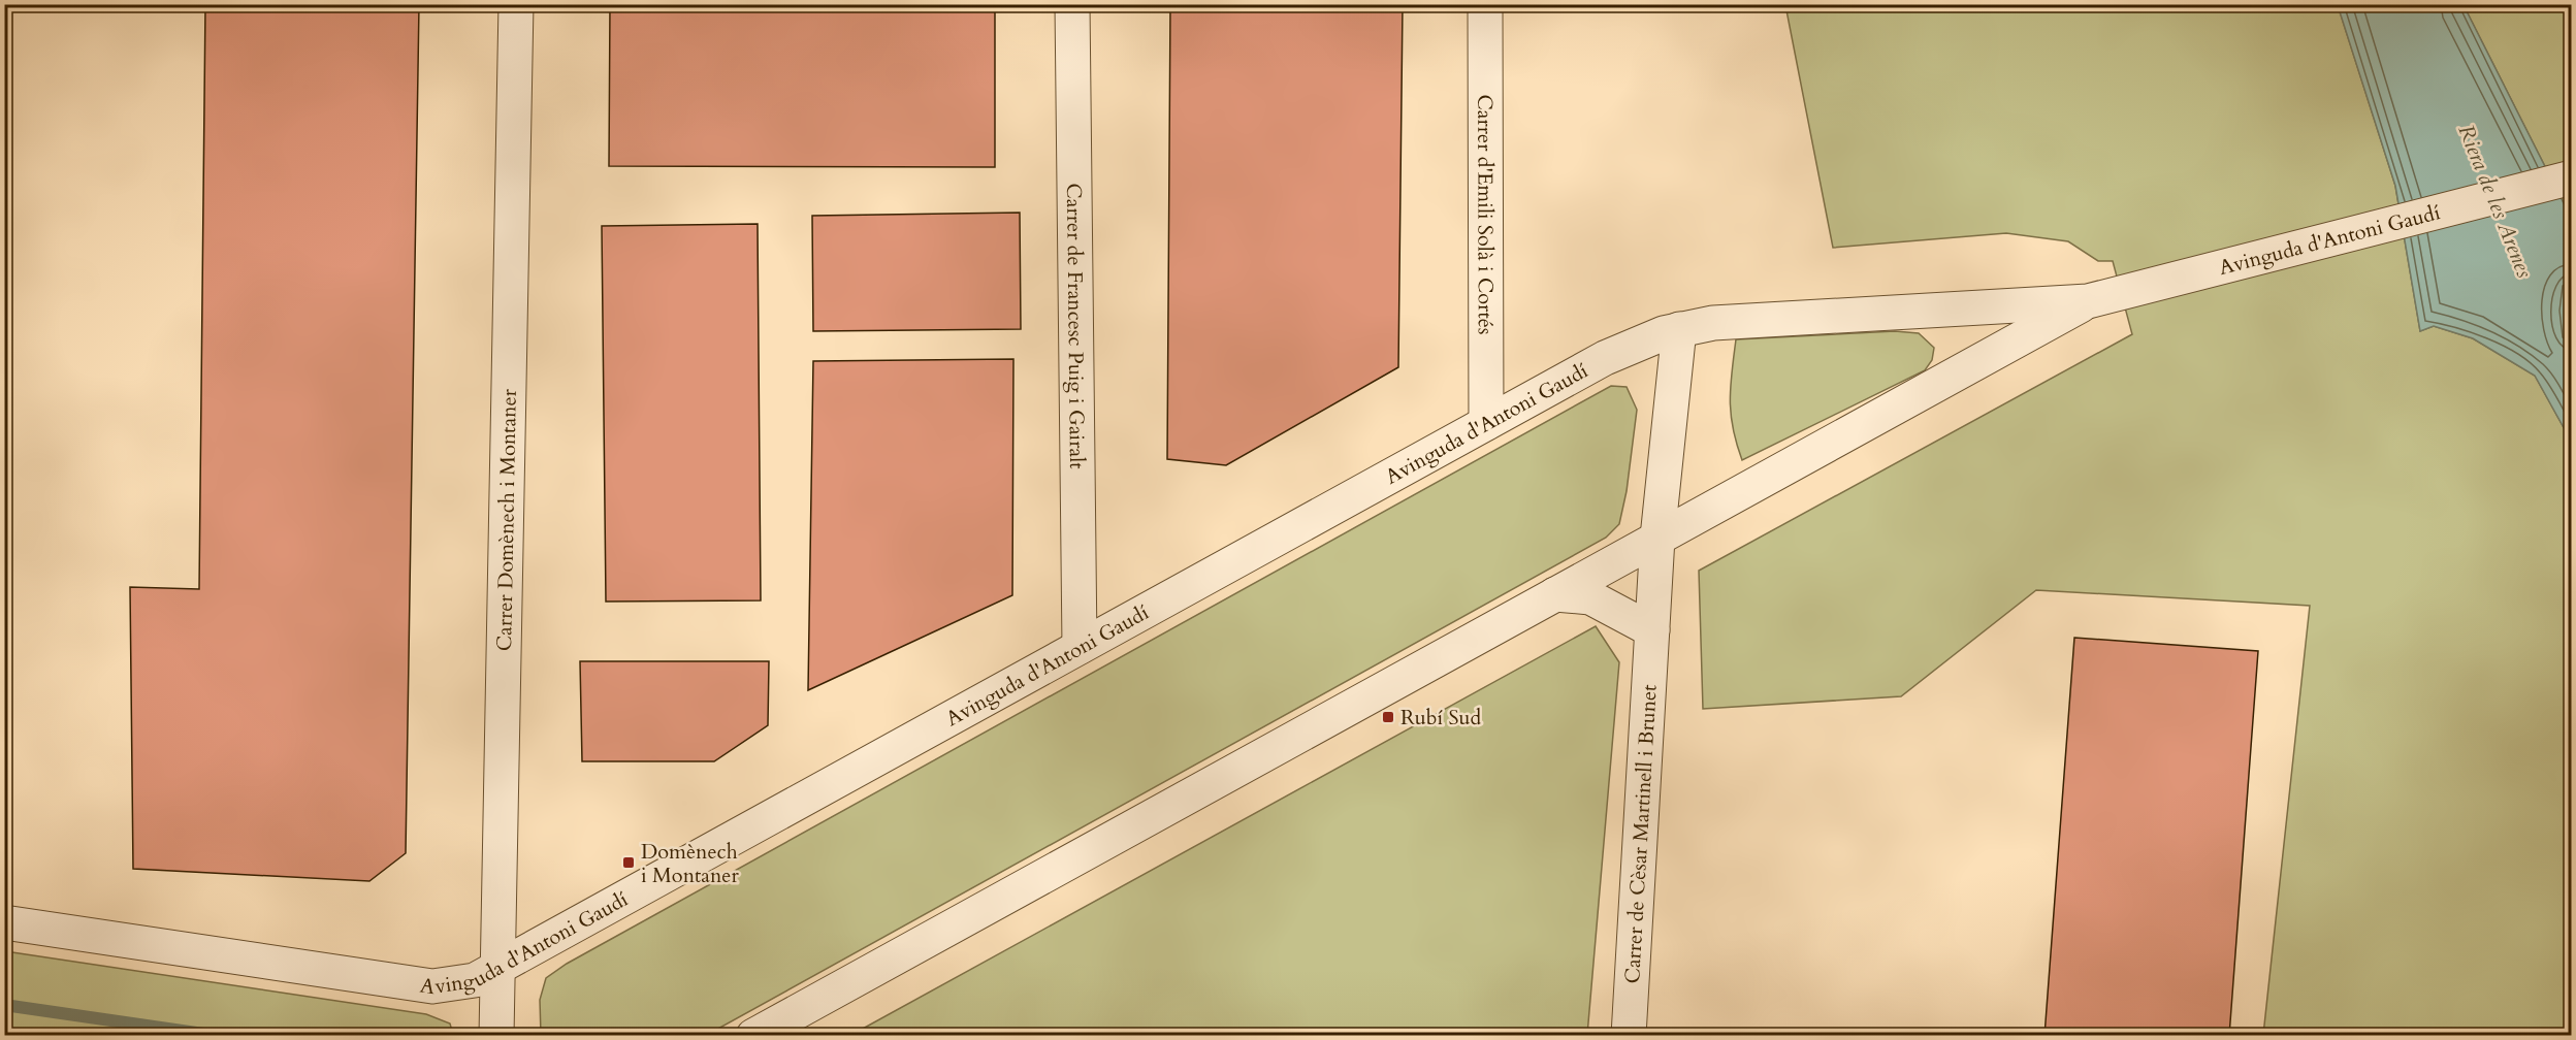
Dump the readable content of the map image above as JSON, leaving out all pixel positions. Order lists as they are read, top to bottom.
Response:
{
  "streets": {
    "street": [
      "Carrer d'Emili Solà i Cortés",
      "Avinguda d'Antoni Gaudí",
      "Carrer de Francesc Puig i Gairalt",
      "Carrer Domènech i Montaner",
      "Carrer de Cèsar Martinell i Brunet"
    ]
  },
  "crossings": [
    ["Carrer d'Emili Solà i Cortés", "Avinguda d'Antoni Gaudí"],
    ["Avinguda d'Antoni Gaudí", "Carrer de Francesc Puig i Gairalt"],
    ["Avinguda d'Antoni Gaudí", "Carrer Domènech i Montaner"],
    ["Avinguda d'Antoni Gaudí", "Carrer de Cèsar Martinell i Brunet"]
  ],
  "water": ["Riera de les Arenes"],
  "places": {
    "transit": ["Rubí Sud", "Domènech i Montaner"]
  }
}
